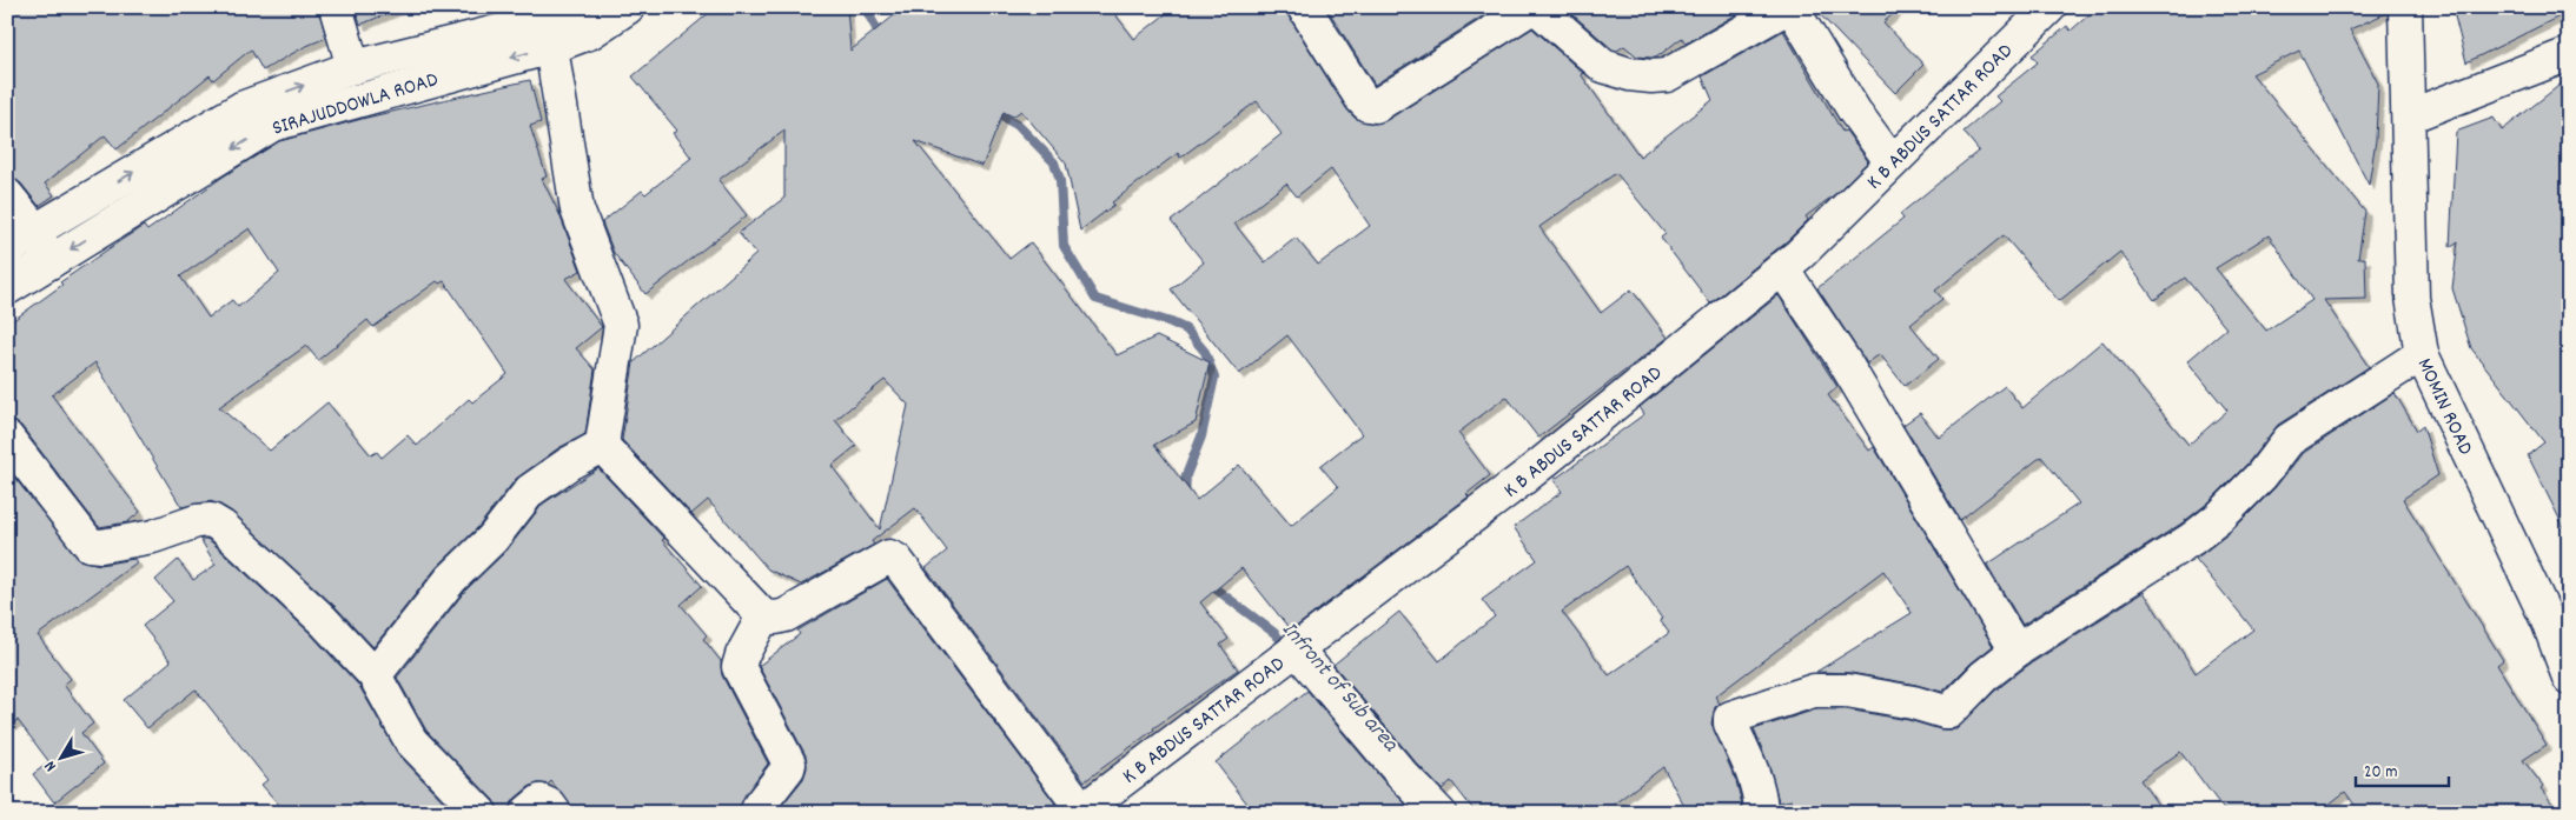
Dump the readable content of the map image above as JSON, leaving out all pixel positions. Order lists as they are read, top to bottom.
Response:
{
  "streets": {
    "street": ["SIRAJUDDOWLA ROAD", "K B ABDUS SATTAR ROAD", "MOMIN ROAD"]
  },
  "water": ["Infront of Sub area"],
  "scale_bar": "20 m",
  "north": "bottom left"
}
